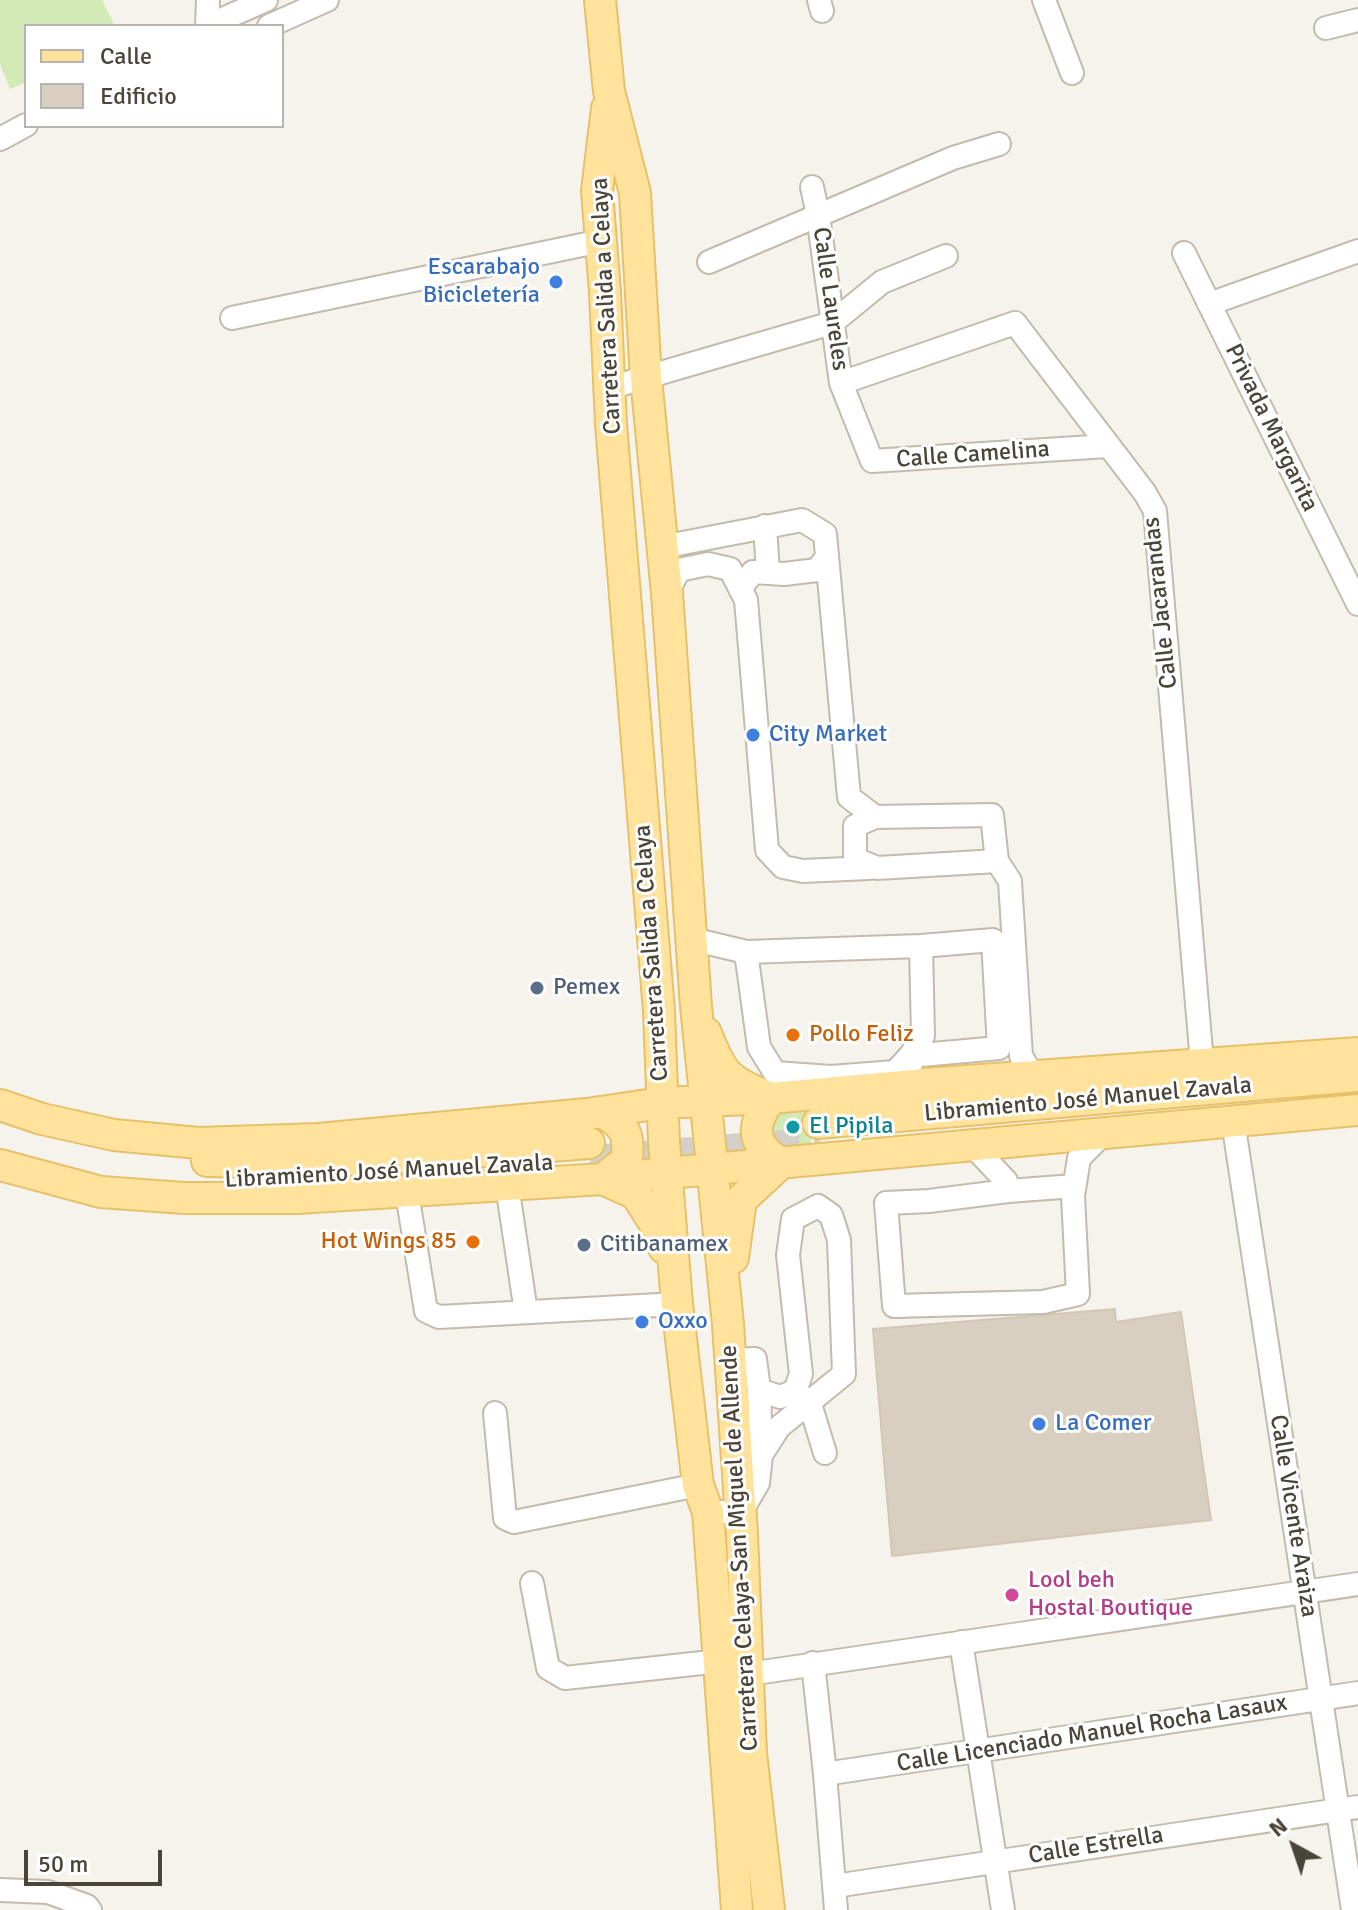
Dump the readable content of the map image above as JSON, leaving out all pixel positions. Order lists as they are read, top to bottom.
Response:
{
  "streets": {
    "main road": ["Carretera Salida a Celaya", "Libramiento José Manuel Zavala", "Carretera Celaya-San Miguel de Allende"],
    "street": [
      "Calle Laureles",
      "Privada Margarita",
      "Calle Camelina",
      "Calle Jacarandas",
      "Calle Vicente Araiza",
      "Calle Licenciado Manuel Rocha Lasaux",
      "Calle Estrella"
    ]
  },
  "crossings": [
    ["Calle Laureles", "Calle Camelina"],
    ["Calle Laureles", "Calle Jacarandas"],
    ["Carretera Salida a Celaya", "Carretera Celaya-San Miguel de Allende"],
    ["Calle Camelina", "Calle Jacarandas"],
    ["Calle Vicente Araiza", "Calle Licenciado Manuel Rocha Lasaux"],
    ["Calle Vicente Araiza", "Calle Estrella"]
  ],
  "places": [
    "Escarabajo Bicicletería",
    "City Market",
    "Pemex",
    "Pollo Feliz",
    "El Pipila",
    "Hot Wings 85",
    "Citibanamex",
    "Oxxo",
    "La Comer",
    "Lool beh Hostal Boutique"
  ],
  "legend": ["Calle", "Edificio"],
  "scale_bar": "50 m",
  "north": "top left"
}
